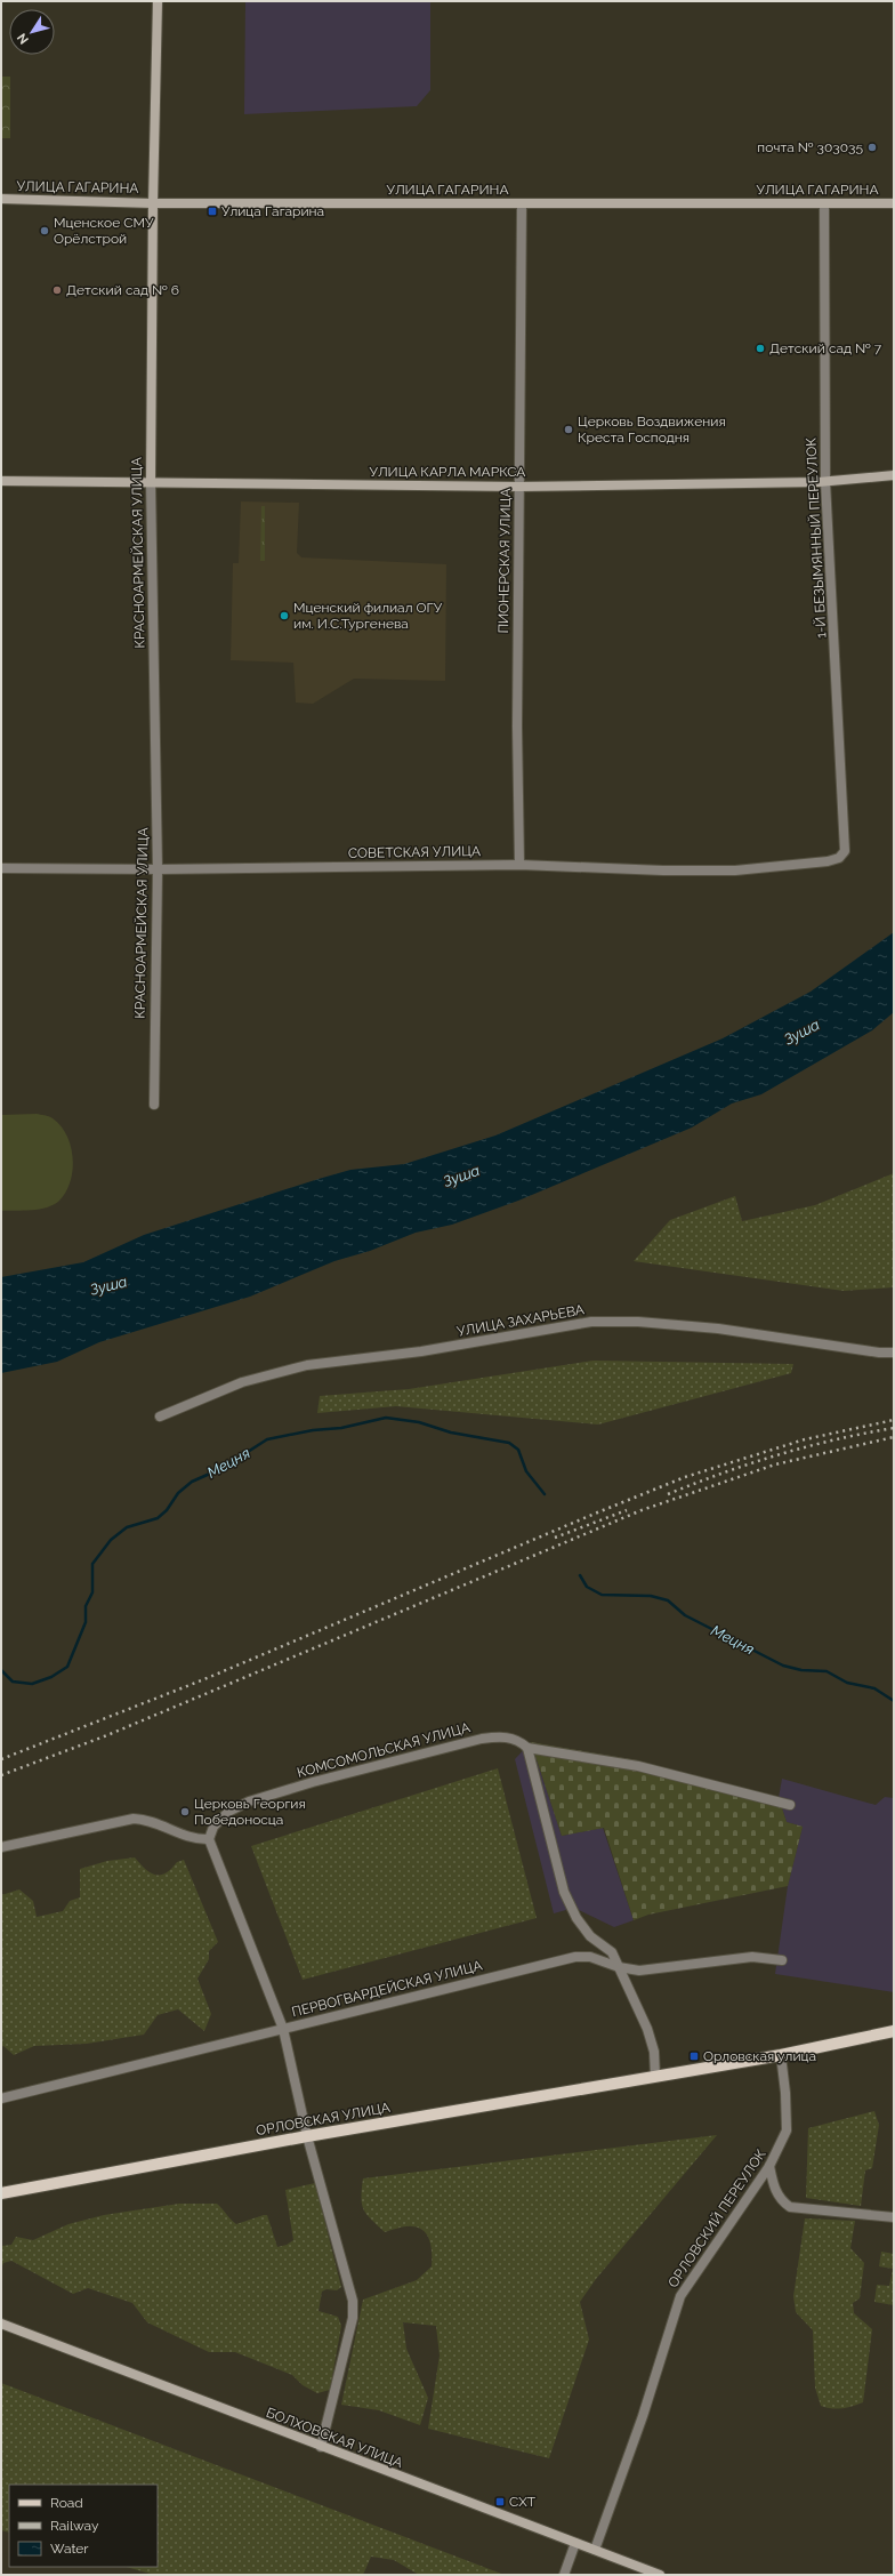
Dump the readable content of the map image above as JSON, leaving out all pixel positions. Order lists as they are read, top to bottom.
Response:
{
  "streets": {
    "main road": [
      "УЛИЦА ГАГАРИНА",
      "УЛИЦА КАРЛА МАРКСА",
      "КРАСНОАРМЕЙСКАЯ УЛИЦА",
      "ОРЛОВСКАЯ УЛИЦА",
      "БОЛХОВСКАЯ УЛИЦА"
    ],
    "street": [
      "1-Й БЕЗЫМЯННЫЙ ПЕРЕУЛОК",
      "ПИОНЕРСКАЯ УЛИЦА",
      "СОВЕТСКАЯ УЛИЦА",
      "УЛИЦА ЗАХАРЬЕВА",
      "КОМСОМОЛЬСКАЯ УЛИЦА",
      "ПЕРВОГВАРДЕЙСКАЯ УЛИЦА",
      "ОРЛОВСКИЙ ПЕРЕУЛОК"
    ]
  },
  "crossings": [
    ["УЛИЦА ГАГАРИНА", "1-Й БЕЗЫМЯННЫЙ ПЕРЕУЛОК"],
    ["УЛИЦА ГАГАРИНА", "КРАСНОАРМЕЙСКАЯ УЛИЦА"],
    ["УЛИЦА ГАГАРИНА", "ПИОНЕРСКАЯ УЛИЦА"],
    ["УЛИЦА КАРЛА МАРКСА", "1-Й БЕЗЫМЯННЫЙ ПЕРЕУЛОК"],
    ["УЛИЦА КАРЛА МАРКСА", "КРАСНОАРМЕЙСКАЯ УЛИЦА"],
    ["УЛИЦА КАРЛА МАРКСА", "ПИОНЕРСКАЯ УЛИЦА"],
    ["1-Й БЕЗЫМЯННЫЙ ПЕРЕУЛОК", "СОВЕТСКАЯ УЛИЦА"],
    ["КРАСНОАРМЕЙСКАЯ УЛИЦА", "СОВЕТСКАЯ УЛИЦА"],
    ["ПИОНЕРСКАЯ УЛИЦА", "СОВЕТСКАЯ УЛИЦА"],
    ["ОРЛОВСКАЯ УЛИЦА", "ОРЛОВСКИЙ ПЕРЕУЛОК"],
    ["ОРЛОВСКИЙ ПЕРЕУЛОК", "БОЛХОВСКАЯ УЛИЦА"]
  ],
  "water": ["Зуша", "Мецня"],
  "places": {
    "other": [
      "почта № 303035",
      "Мценское СМУ Орёлстрой",
      "Детский сад № 6",
      "Детский сад № 7",
      "Церковь Воздвижения Креста Господня",
      "Мценский филиал ОГУ им. И.С.Тургенева",
      "Церковь Георгия Победоносца"
    ],
    "transit": ["Улица Гагарина", "Орловская улица", "СХТ"]
  },
  "legend": ["Road", "Railway", "Water"],
  "north": "bottom left"
}
